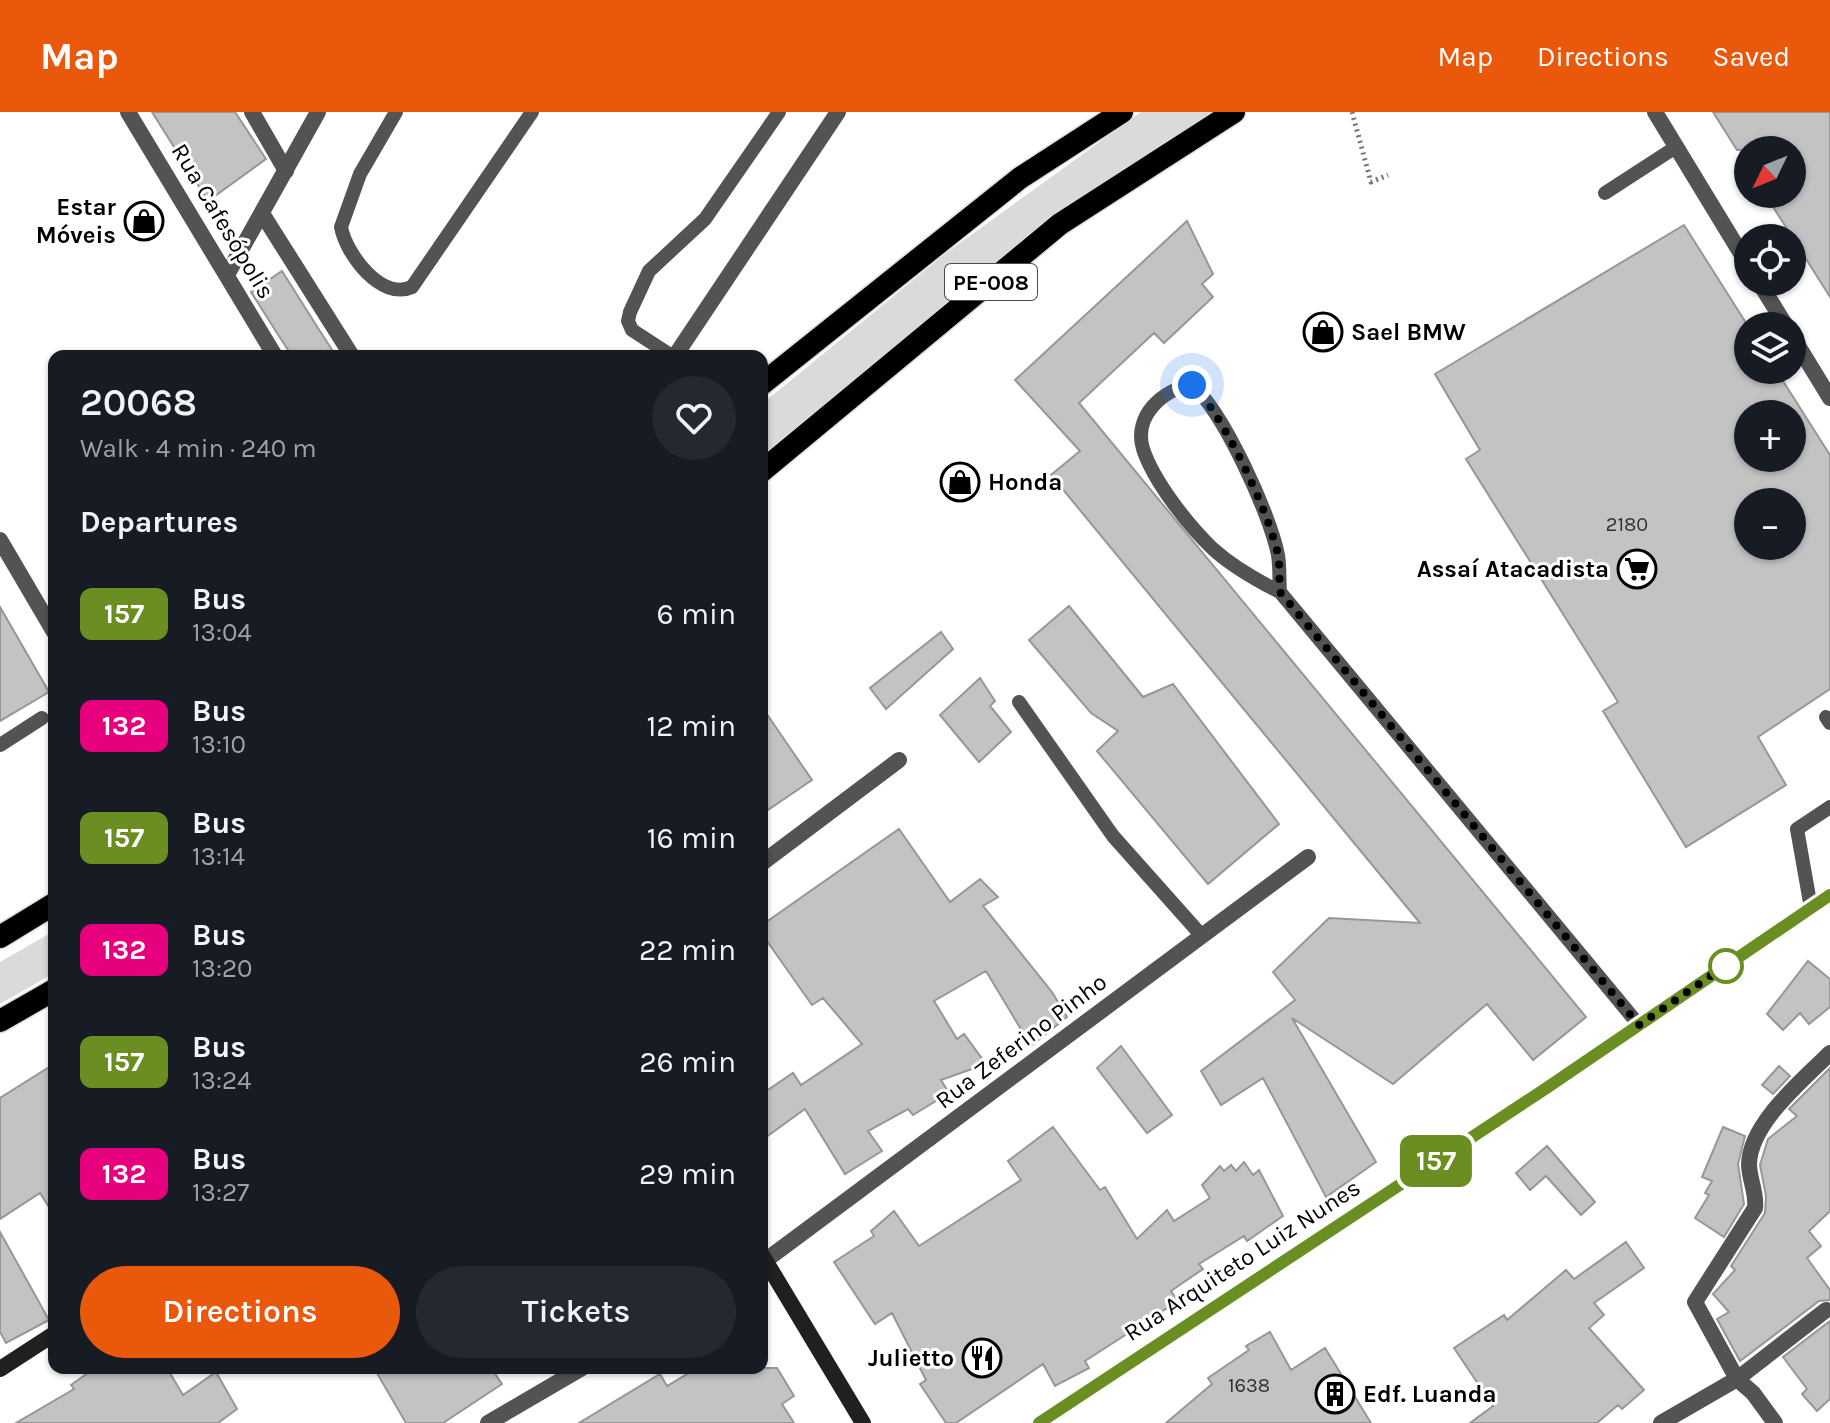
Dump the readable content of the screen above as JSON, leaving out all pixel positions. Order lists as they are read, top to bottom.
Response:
{
  "streets": {
    "highway": ["PE-008"],
    "main road": ["Rua Arquiteto Luiz Nunes"],
    "street": ["Rua Cafesópolis", "Rua Zeferino Pinho"]
  },
  "places": {
    "shop": ["Estar Móveis", "Sael BMW", "Honda"],
    "supermarket": ["Assaí Atacadista"],
    "restaurant": ["Julietto"],
    "building": ["Edf. Luanda"]
  },
  "lines": ["bus line 157"],
  "house_numbers": ["2180", "1638"],
  "north": "bottom left",
  "page": {
    "header": "Map",
    "nav": ["Map", "Directions", "Saved"],
    "on_map": "157",
    "map_buttons": ["+", "−"],
    "heading": [
      ["20068", "Walk · 4 min · 240 m"],
      "Departures"
    ],
    "list": [
      {
        "mark": "157",
        "name": "Bus",
        "note": "13:04",
        "value": "6 min"
      },
      {
        "mark": "132",
        "name": "Bus",
        "note": "13:10",
        "value": "12 min"
      },
      {
        "mark": "157",
        "name": "Bus",
        "note": "13:14",
        "value": "16 min"
      },
      {
        "mark": "132",
        "name": "Bus",
        "note": "13:20",
        "value": "22 min"
      },
      {
        "mark": "157",
        "name": "Bus",
        "note": "13:24",
        "value": "26 min"
      },
      {
        "mark": "132",
        "name": "Bus",
        "note": "13:27",
        "value": "29 min"
      }
    ],
    "buttons": ["Directions", "Tickets"]
  }
}
